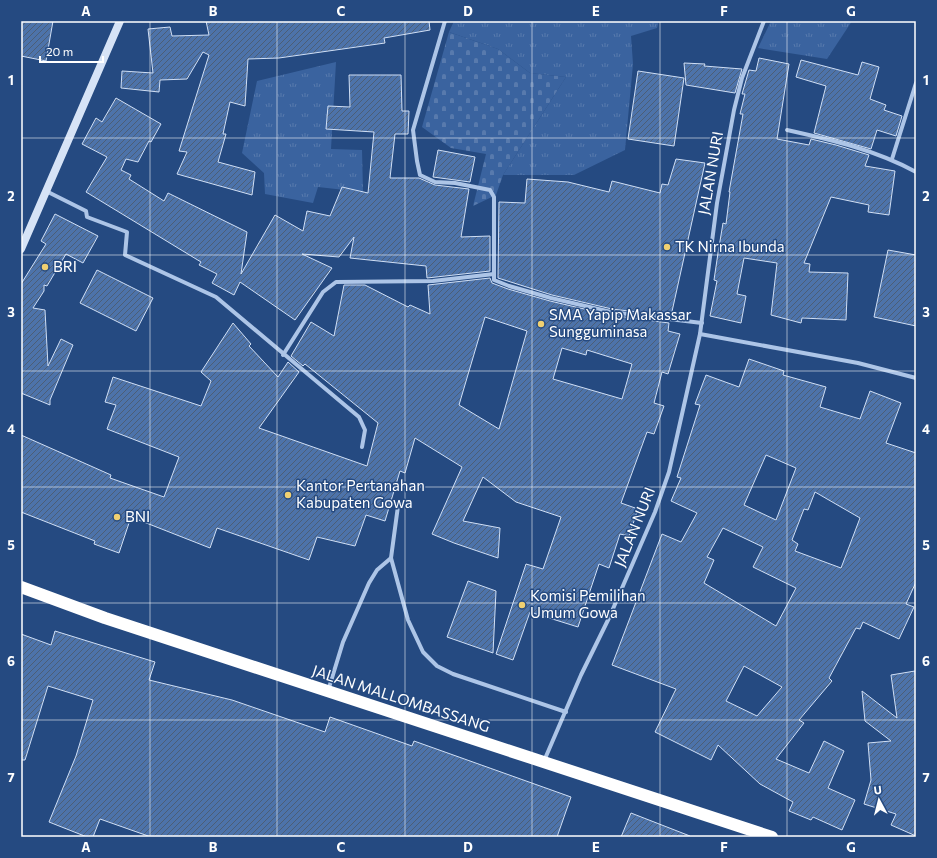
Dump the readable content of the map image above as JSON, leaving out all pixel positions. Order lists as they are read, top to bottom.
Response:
{
  "streets": {
    "highway": ["JALAN MALLOMBASSANG"],
    "street": ["JALAN NURI"]
  },
  "crossings": [
    ["JALAN NURI", "JALAN MALLOMBASSANG"]
  ],
  "places": [
    "TK Nirna Ibunda",
    "BRI",
    "SMA Yapip Makassar Sungguminasa",
    "Kantor Pertanahan Kabupaten Gowa",
    "BNI",
    "Komisi Pemilihan Umum Gowa"
  ],
  "scale_bar": "20 m",
  "north": "top",
  "grid": {
    "columns": [
      "A",
      "B",
      "C",
      "D",
      "E",
      "F",
      "G"
    ],
    "rows": [
      "1",
      "2",
      "3",
      "4",
      "5",
      "6",
      "7"
    ]
  }
}
